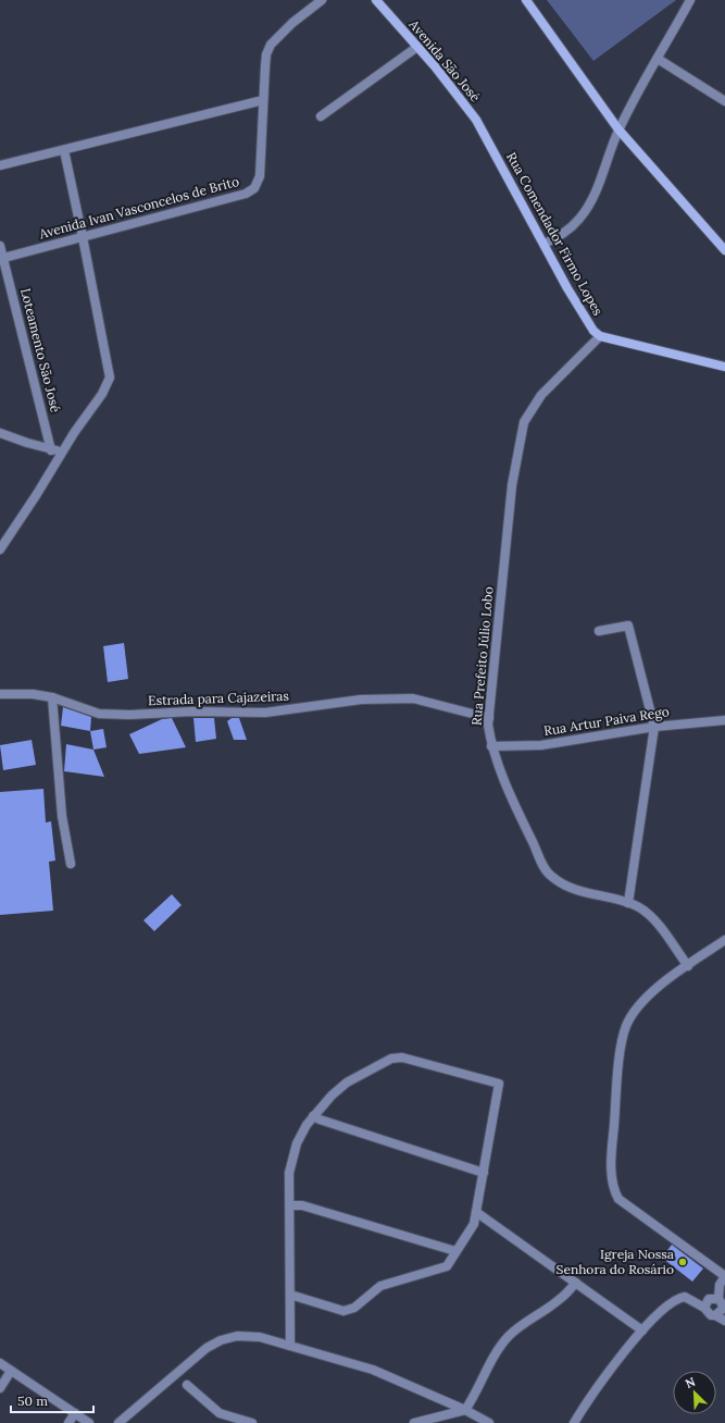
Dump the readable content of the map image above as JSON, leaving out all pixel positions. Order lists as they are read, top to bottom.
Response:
{
  "streets": {
    "street": [
      "Avenida São José",
      "Avenida Ivan Vasconcelos de Brito",
      "Rua Comendador Firmo Lopes",
      "Loteamento São José",
      "Rua Prefeito Júlio Lobo",
      "Estrada para Cajazeiras",
      "Rua Artur Paiva Rego"
    ]
  },
  "crossings": [
    ["Avenida São José", "Rua Comendador Firmo Lopes"],
    ["Avenida Ivan Vasconcelos de Brito", "Loteamento São José"],
    ["Rua Comendador Firmo Lopes", "Rua Prefeito Júlio Lobo"],
    ["Rua Prefeito Júlio Lobo", "Estrada para Cajazeiras"],
    ["Rua Prefeito Júlio Lobo", "Rua Artur Paiva Rego"]
  ],
  "places": ["Igreja Nossa Senhora do Rosário"],
  "scale_bar": "50 m",
  "north": "top left"
}
